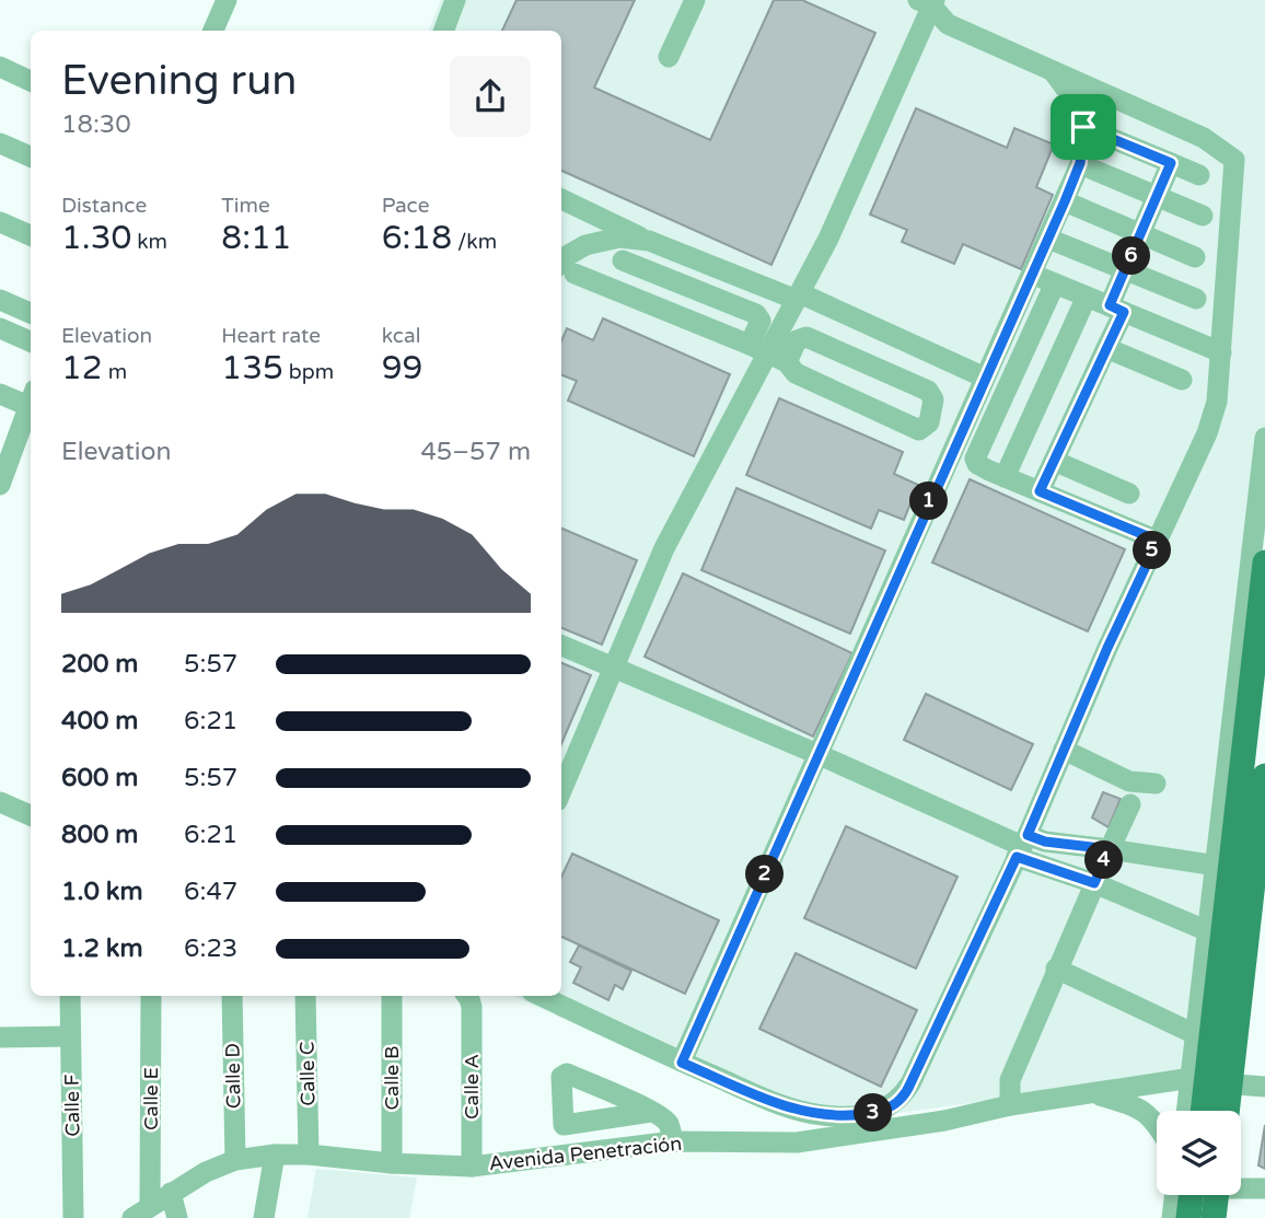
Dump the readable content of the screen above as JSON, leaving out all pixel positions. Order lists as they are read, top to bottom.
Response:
{
  "streets": {
    "street": [
      "Calle C",
      "Calle D",
      "Calle B",
      "Calle A",
      "Calle E",
      "Calle F",
      "Avenida Penetración"
    ]
  },
  "crossings": [
    ["Calle C", "Avenida Penetración"],
    ["Calle D", "Avenida Penetración"],
    ["Calle B", "Avenida Penetración"],
    ["Calle A", "Avenida Penetración"],
    ["Calle E", "Avenida Penetración"]
  ],
  "page": {
    "heading": ["Evening run", "18:30"],
    "stats": [
      ["Distance", "1.30 km"],
      ["Time", "8:11"],
      ["Pace", "6:18 /km"],
      ["Elevation", "12 m"],
      ["Heart rate", "135 bpm"],
      ["kcal", "99"]
    ],
    "pins": [
      "6",
      "1",
      "5",
      "4",
      "2",
      "3"
    ],
    "chart": ["Elevation", "45–57 m"],
    "list": [
      {
        "name": "200 m",
        "note": "5:57"
      },
      {
        "name": "400 m",
        "note": "6:21"
      },
      {
        "name": "600 m",
        "note": "5:57"
      },
      {
        "name": "800 m",
        "note": "6:21"
      },
      {
        "name": "1.0 km",
        "note": "6:47"
      },
      {
        "name": "1.2 km",
        "note": "6:23"
      }
    ]
  }
}
